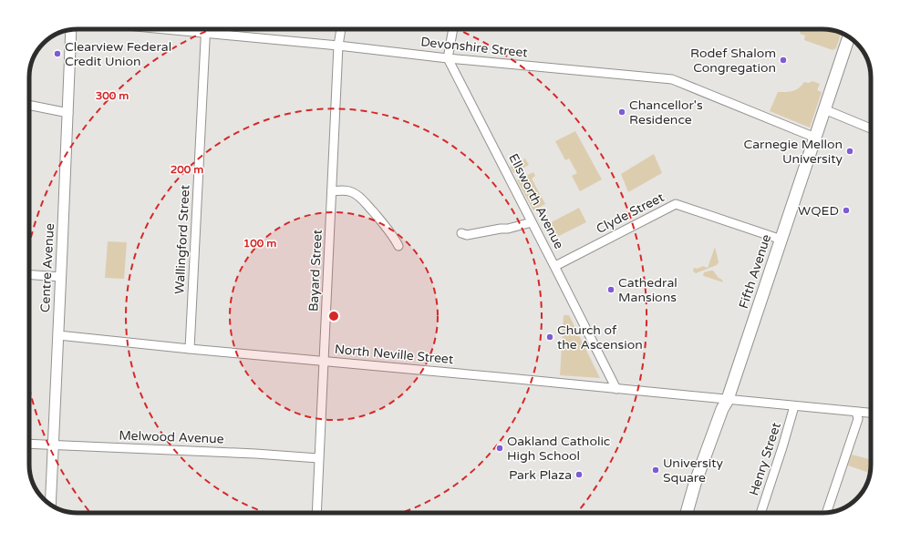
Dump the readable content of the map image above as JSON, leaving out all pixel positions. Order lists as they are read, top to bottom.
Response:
{
  "streets": {
    "highway": ["Fifth Avenue"],
    "main road": ["Centre Avenue"],
    "street": [
      "Devonshire Street",
      "Ellsworth Avenue",
      "Clyde Street",
      "Wallingford Street",
      "Bayard Street",
      "North Neville Street",
      "Melwood Avenue",
      "Henry Street"
    ]
  },
  "crossings": [
    ["Devonshire Street", "Ellsworth Avenue"],
    ["Devonshire Street", "Wallingford Street"],
    ["Devonshire Street", "Bayard Street"],
    ["Devonshire Street", "Fifth Avenue"],
    ["Ellsworth Avenue", "Clyde Street"],
    ["Ellsworth Avenue", "North Neville Street"],
    ["Clyde Street", "Fifth Avenue"],
    ["Wallingford Street", "North Neville Street"],
    ["Centre Avenue", "North Neville Street"],
    ["Centre Avenue", "Melwood Avenue"],
    ["Bayard Street", "North Neville Street"],
    ["Bayard Street", "Melwood Avenue"],
    ["Fifth Avenue", "North Neville Street"],
    ["North Neville Street", "Henry Street"]
  ],
  "places": [
    "Clearview Federal Credit Union",
    "Rodef Shalom Congregation",
    "Chancellor's Residence",
    "Carnegie Mellon University",
    "WQED",
    "Cathedral Mansions",
    "Church of the Ascension",
    "Oakland Catholic High School",
    "University Square",
    "Park Plaza"
  ],
  "rings": ["300 m", "200 m", "100 m"]
}
